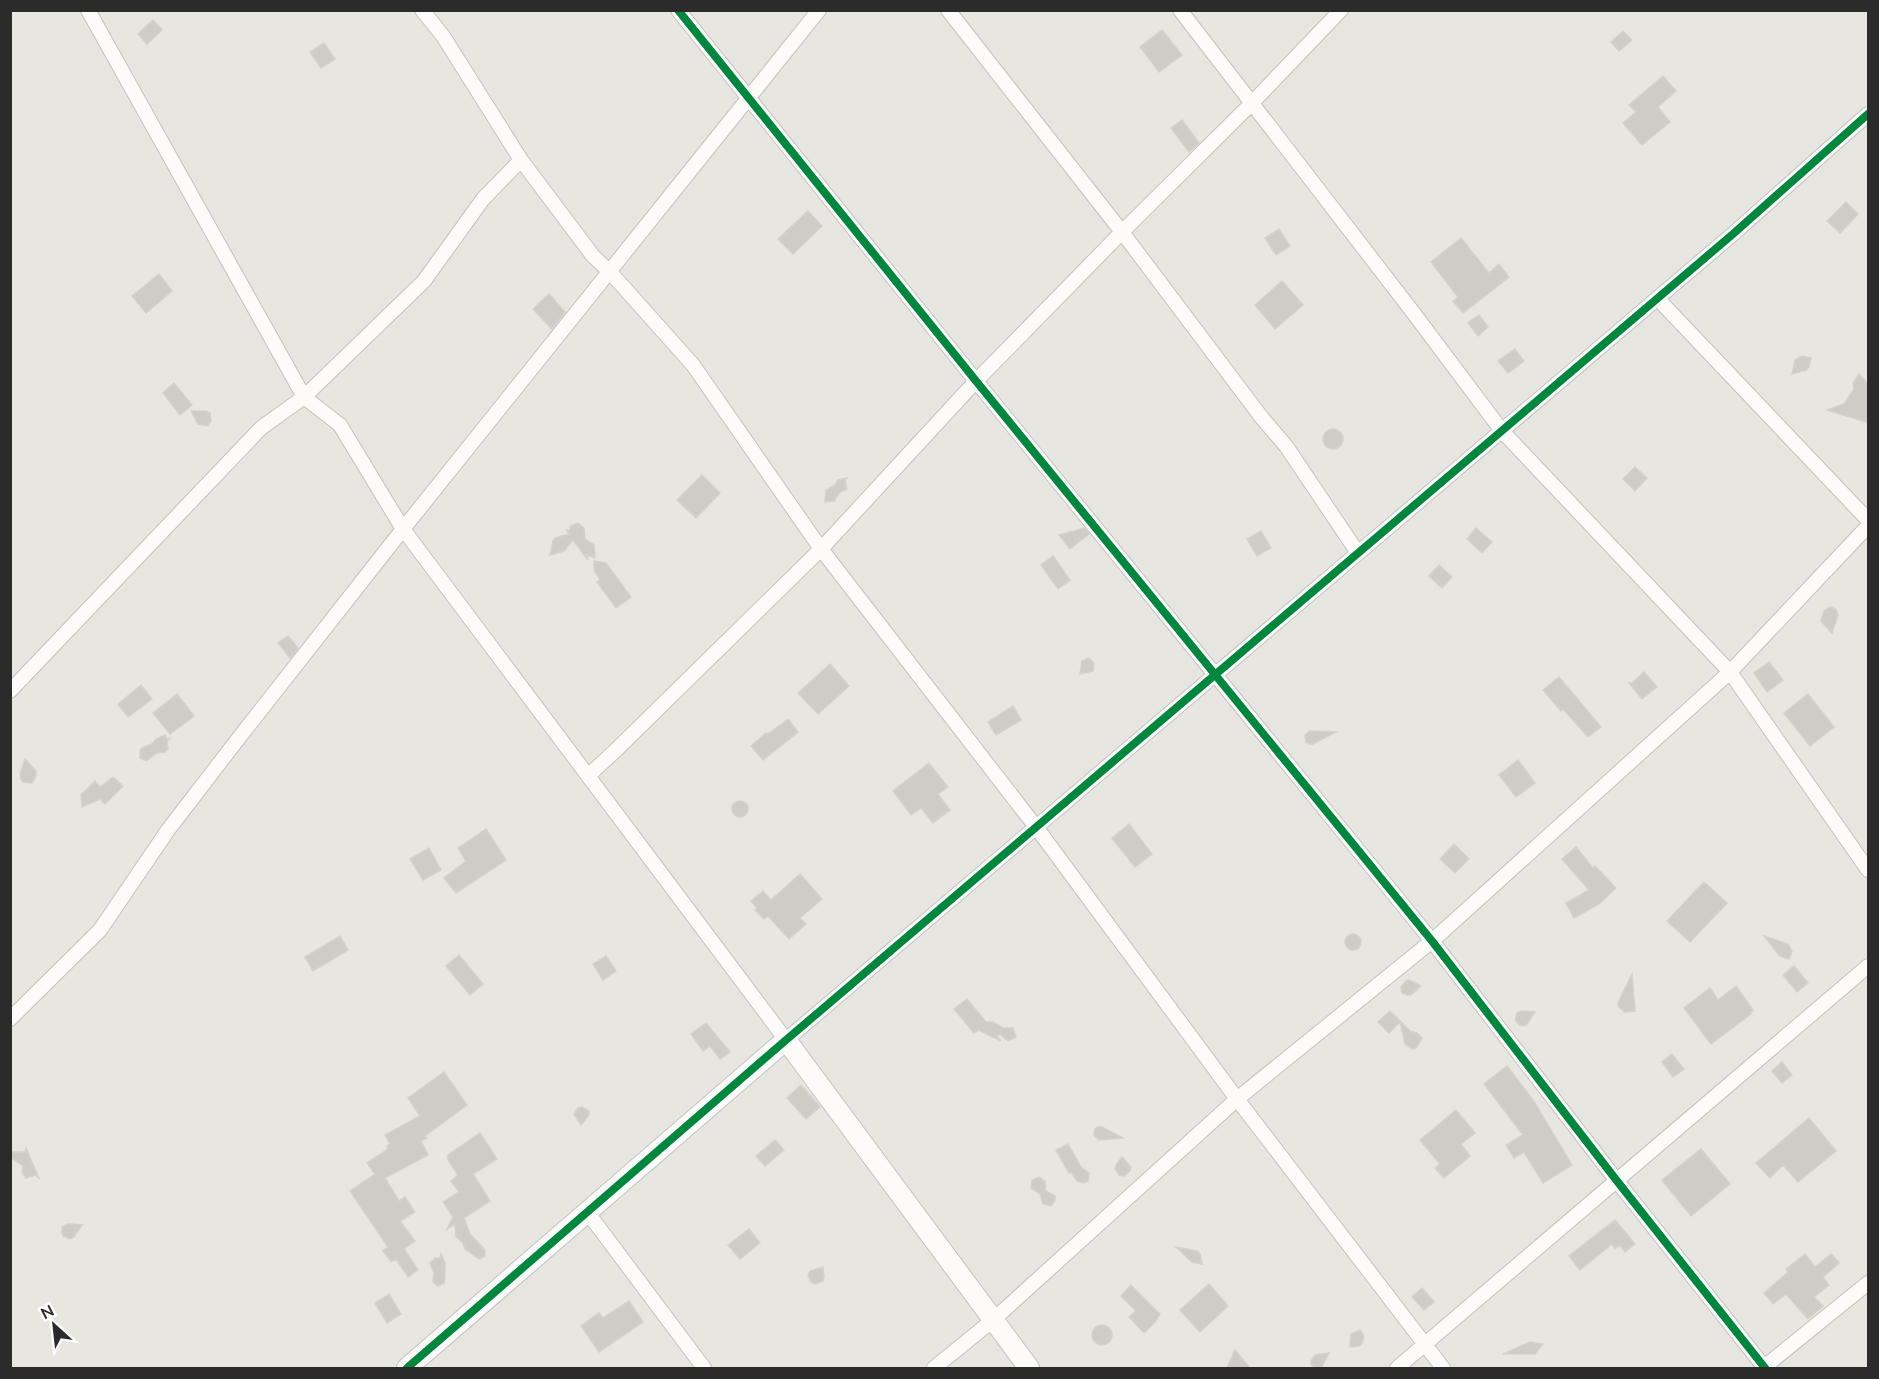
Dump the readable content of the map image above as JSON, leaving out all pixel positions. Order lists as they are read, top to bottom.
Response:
{
  "north": "top left"
}
